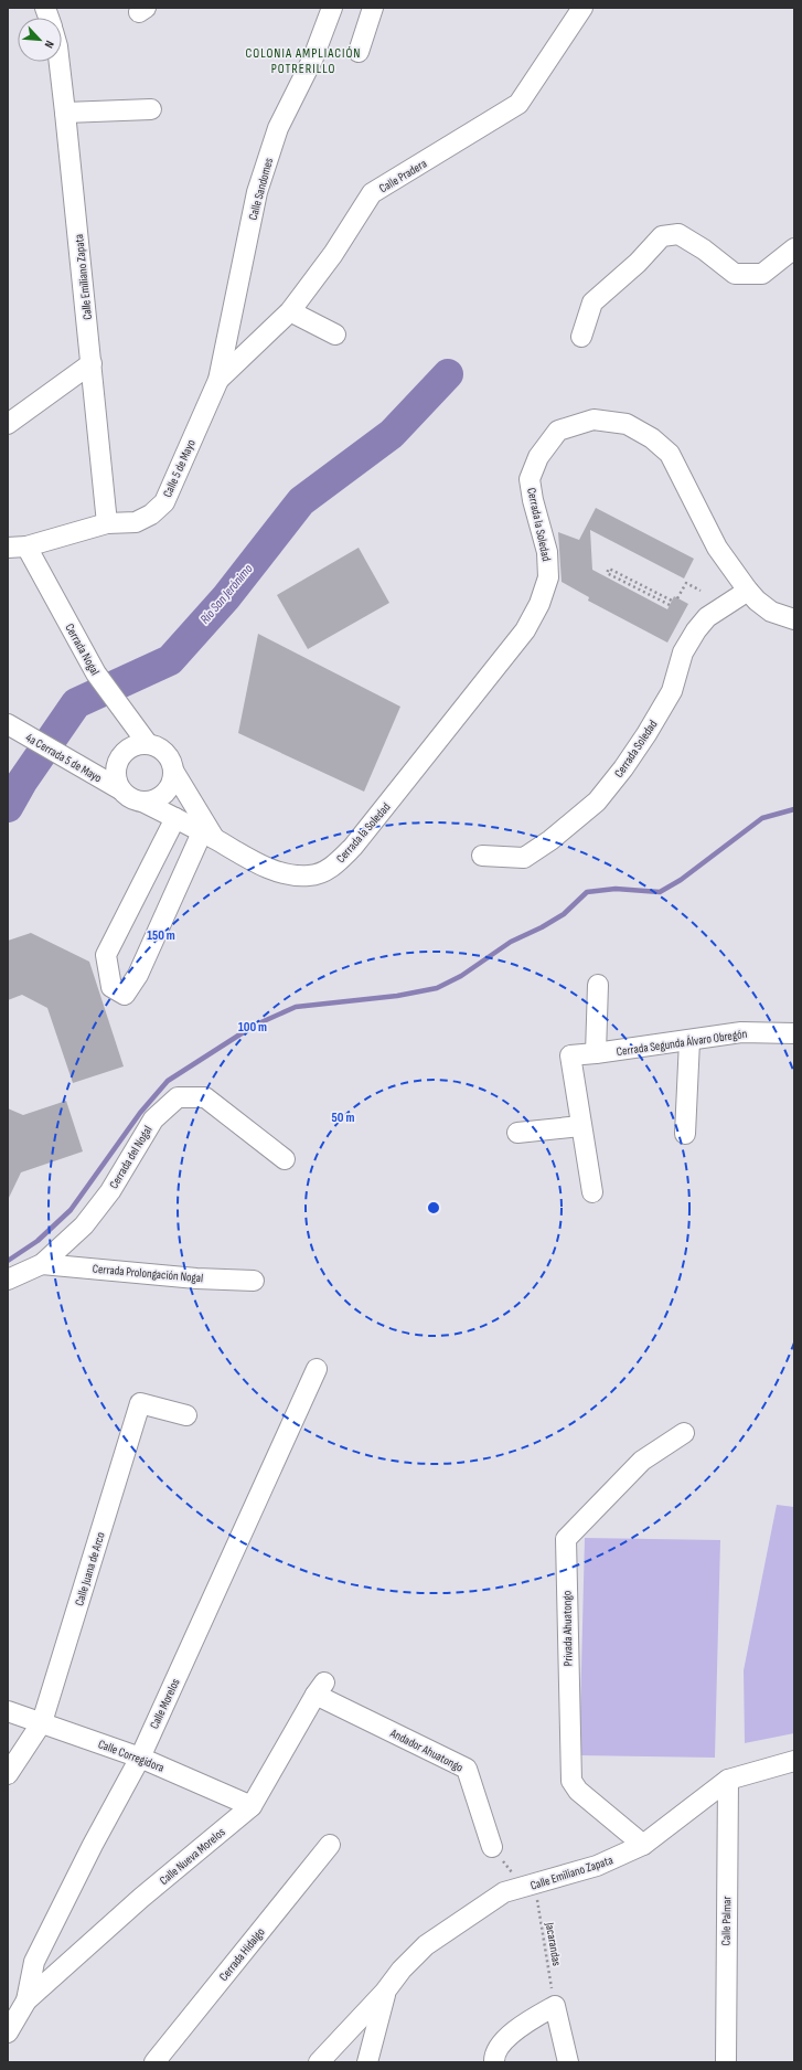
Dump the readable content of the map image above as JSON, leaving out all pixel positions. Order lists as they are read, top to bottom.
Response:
{
  "streets": {
    "street": [
      "Calle Pradera",
      "Calle Sandomes",
      "Calle Emiliano Zapata",
      "Calle 5 de Mayo",
      "Cerrada la Soledad",
      "Cerrada Nogal",
      "Cerrada Soledad",
      "4a Cerrada 5 de Mayo",
      "Cerrada Segunda Álvaro Obregón",
      "Cerrada del Nogal",
      "Cerrada Prolongación Nogal",
      "Calle Juana de Arco",
      "Privada Ahuatongo",
      "Calle Morelos",
      "Andador Ahuatongo",
      "Calle Corregidora",
      "Calle Nueva Morelos",
      "Calle Palmar",
      "Cerrada Hidalgo"
    ],
    "path": ["Jacarandas"]
  },
  "crossings": [
    ["Calle Pradera", "Calle Sandomes"],
    ["Calle Pradera", "Calle 5 de Mayo"],
    ["Calle Sandomes", "Calle 5 de Mayo"],
    ["Calle Emiliano Zapata", "Calle 5 de Mayo"],
    ["Calle Emiliano Zapata", "Privada Ahuatongo"],
    ["Calle Emiliano Zapata", "Calle Palmar"],
    ["Calle Emiliano Zapata", "Jacarandas"],
    ["Calle 5 de Mayo", "Cerrada Nogal"],
    ["Cerrada la Soledad", "Cerrada Nogal"],
    ["Cerrada la Soledad", "Cerrada Soledad"],
    ["Cerrada la Soledad", "4a Cerrada 5 de Mayo"],
    ["Cerrada Nogal", "4a Cerrada 5 de Mayo"],
    ["Cerrada del Nogal", "Cerrada Prolongación Nogal"],
    ["Calle Juana de Arco", "Calle Corregidora"],
    ["Calle Morelos", "Calle Corregidora"],
    ["Calle Morelos", "Calle Nueva Morelos"],
    ["Andador Ahuatongo", "Calle Nueva Morelos"],
    ["Calle Corregidora", "Calle Nueva Morelos"]
  ],
  "districts": ["COLONIA AMPLIACIÓN POTRERILLO"],
  "water": ["Río San Jerónimo"],
  "north": "bottom right",
  "rings": ["150 m", "100 m", "50 m"]
}
